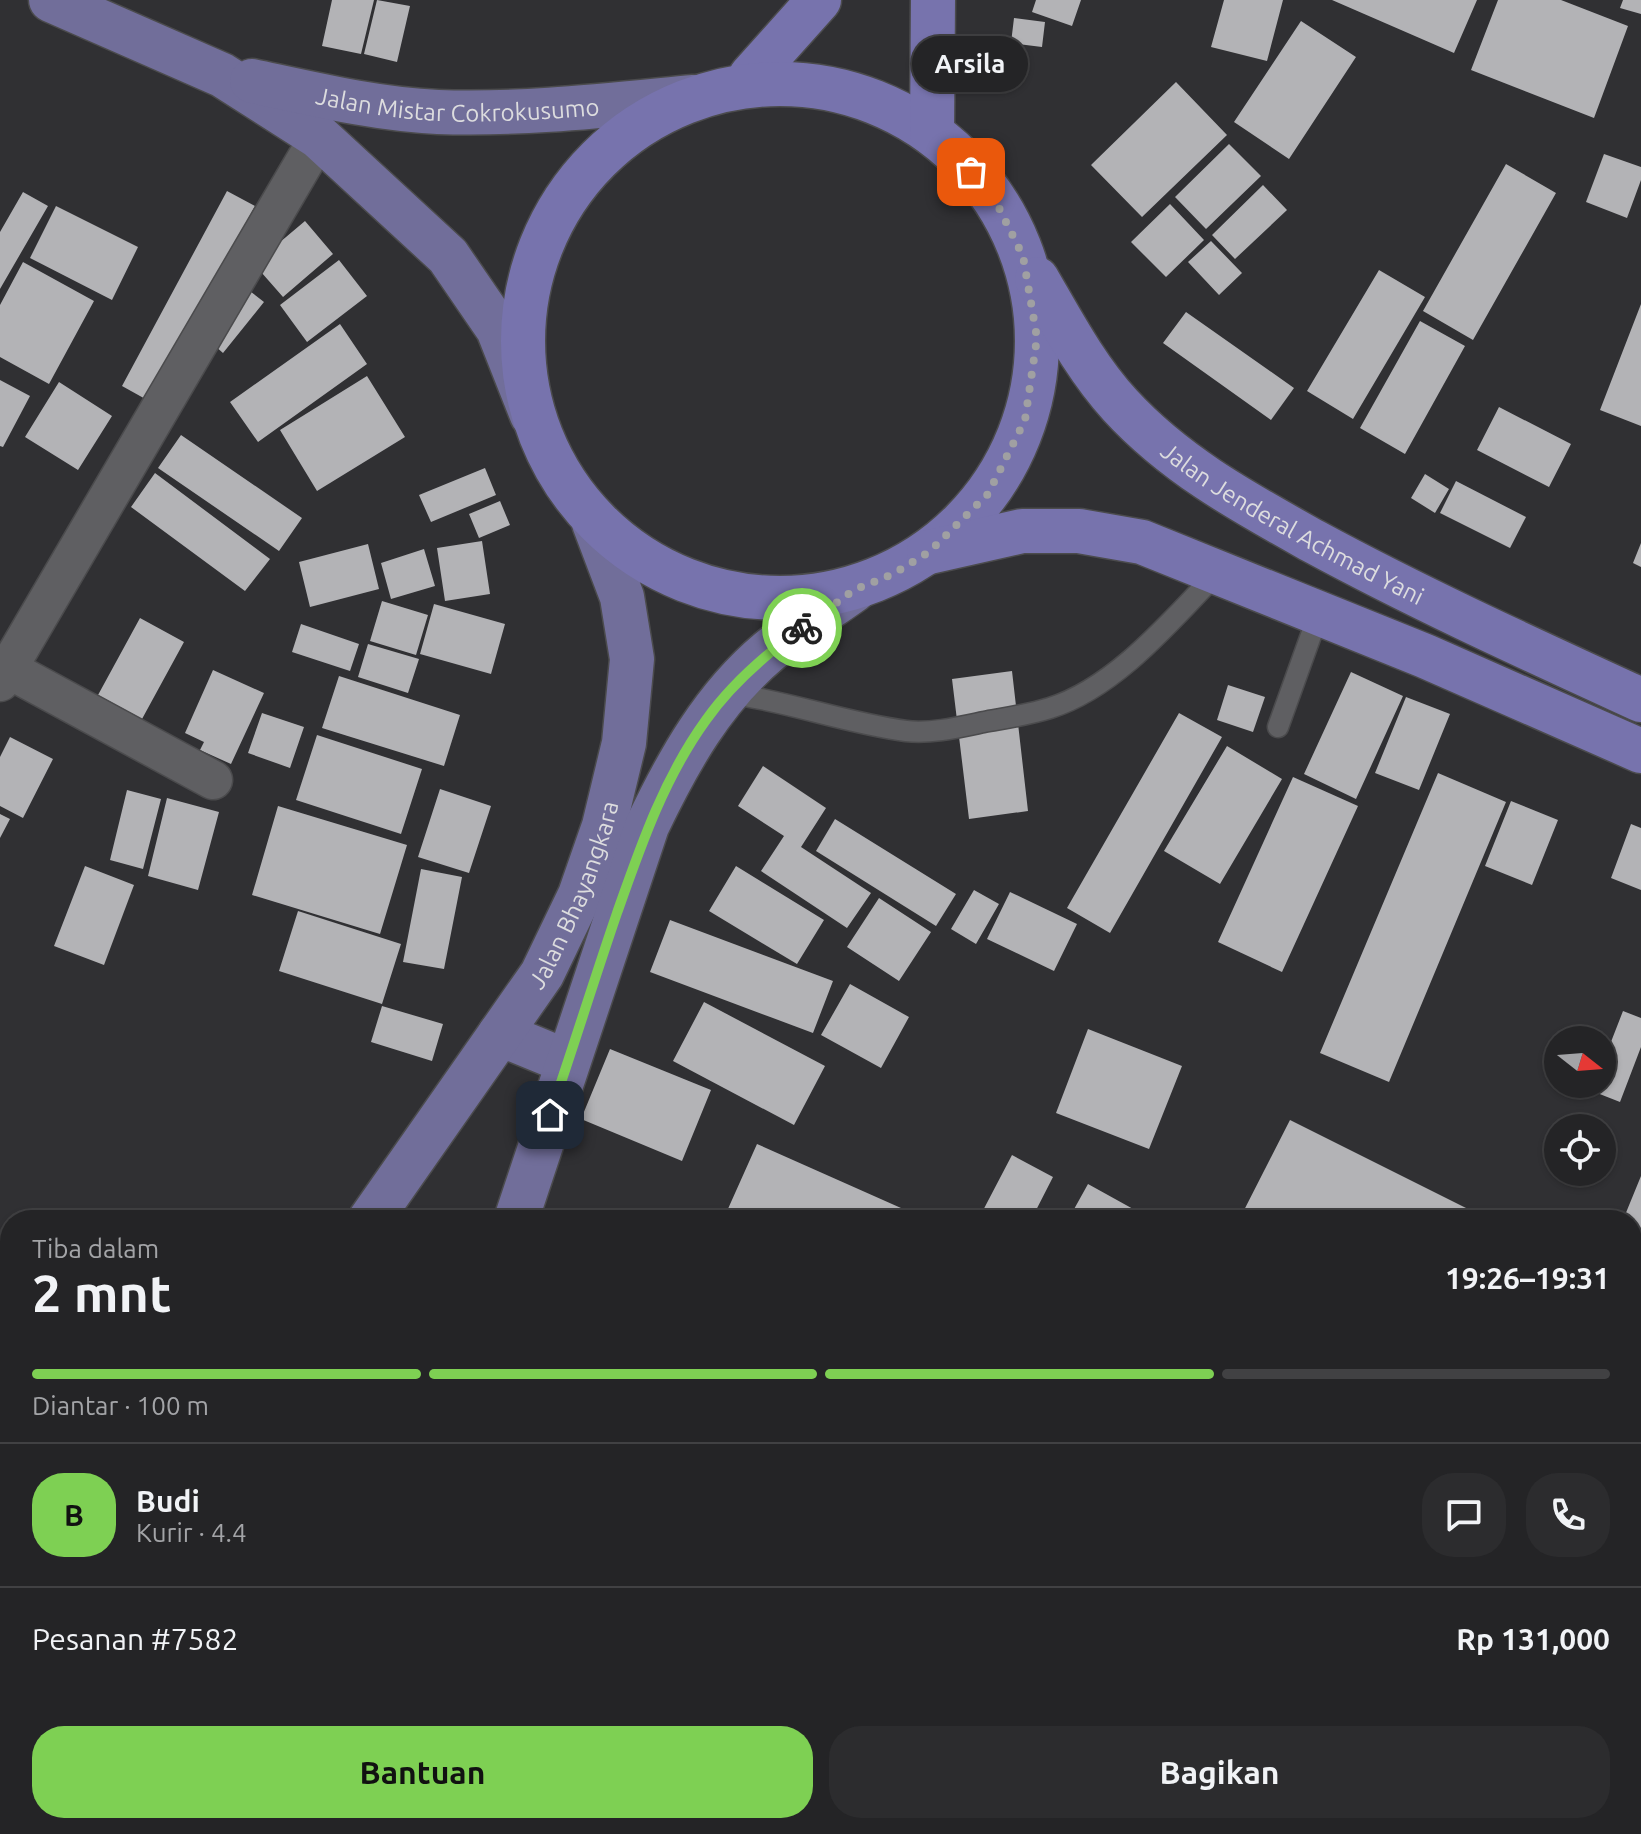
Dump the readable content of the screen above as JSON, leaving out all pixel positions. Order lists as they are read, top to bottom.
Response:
{
  "streets": {
    "highway": ["Jalan Jenderal Achmad Yani"],
    "main road": ["Jalan Mistar Cokrokusumo", "Jalan Bhayangkara"]
  },
  "places": ["Arsila"],
  "north": "right",
  "page": {
    "bubble": "Arsila",
    "heading": ["2 mnt", "Tiba dalam", "19:26–19:31"],
    "panel": [
      "Budi",
      "Kurir · 4.4",
      "Pesanan #7582",
      "Rp 131,000"
    ],
    "bar": "Diantar · 100 m",
    "round": "B",
    "buttons": ["Bantuan", "Bagikan"]
  }
}
